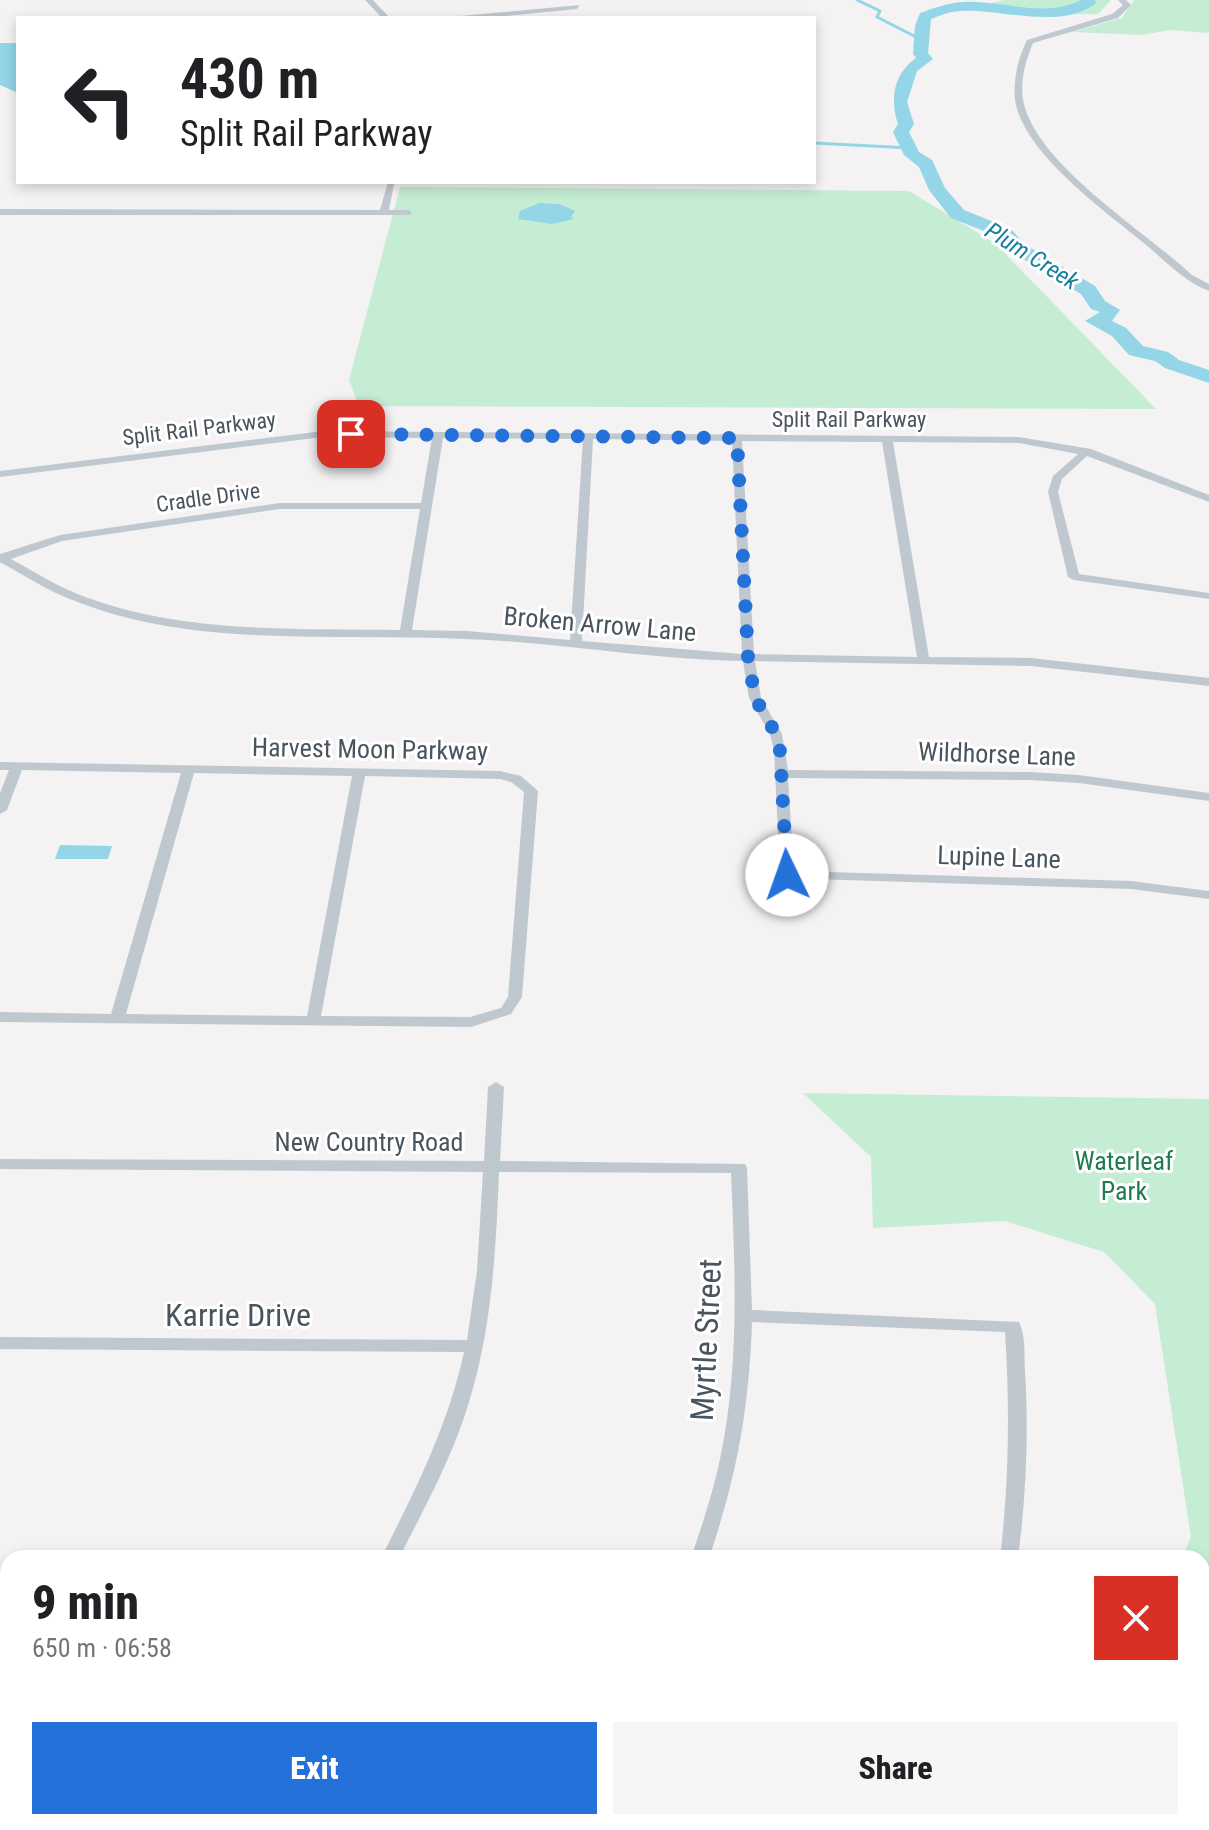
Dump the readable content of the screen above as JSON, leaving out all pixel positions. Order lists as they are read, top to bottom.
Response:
{
  "streets": {
    "street": [
      "Split Rail Parkway",
      "Cradle Drive",
      "Broken Arrow Lane",
      "Harvest Moon Parkway",
      "Wildhorse Lane",
      "Lupine Lane",
      "New Country Road",
      "Karrie Drive",
      "Myrtle Street"
    ]
  },
  "crossings": [
    ["Cradle Drive", "Broken Arrow Lane"],
    ["Wildhorse Lane", "Lupine Lane"],
    ["New Country Road", "Myrtle Street"]
  ],
  "water": ["Plum Creek"],
  "parks": ["Waterleaf Park"],
  "page": {
    "turn": ["430 m", "Split Rail Parkway"],
    "heading": ["9 min", "650 m · 06:58"],
    "buttons": ["Exit", "Share"]
  }
}
